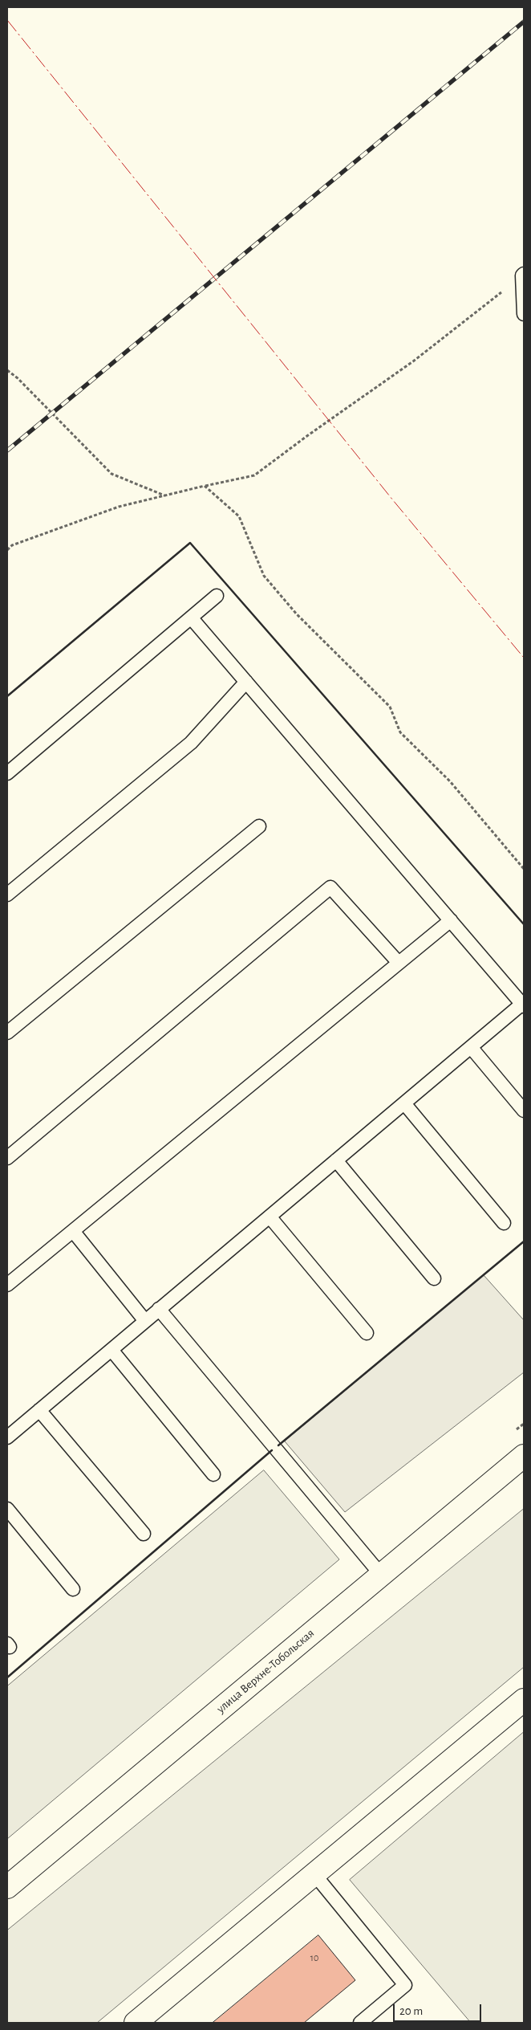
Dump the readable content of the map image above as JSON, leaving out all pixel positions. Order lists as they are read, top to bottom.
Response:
{
  "streets": {
    "street": ["улица Верхне-Тобольская"]
  },
  "house_numbers": ["10"],
  "scale_bar": "20 m"
}
